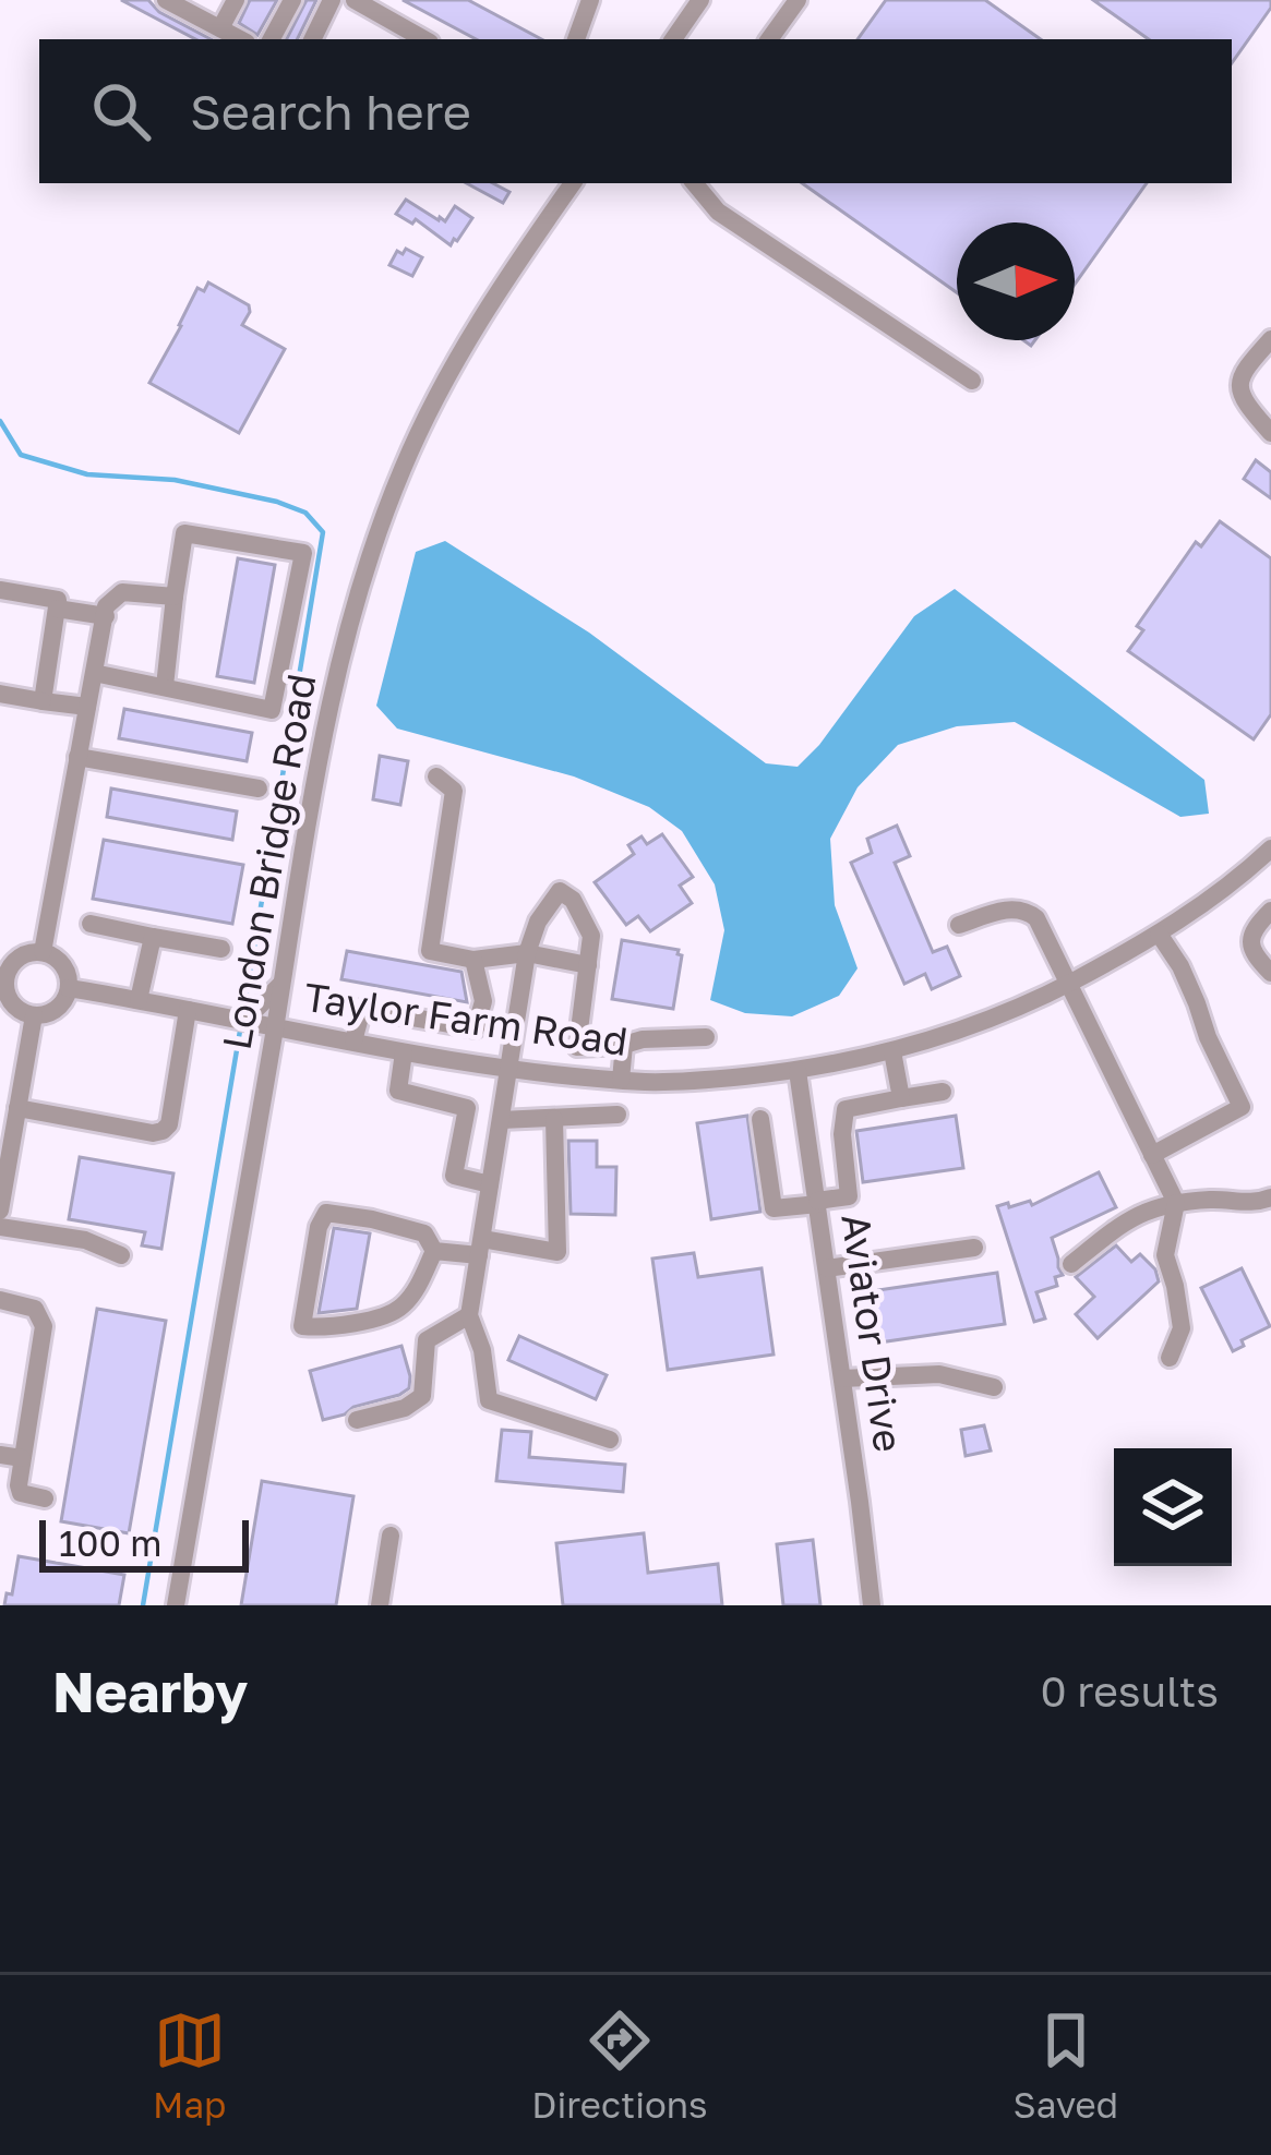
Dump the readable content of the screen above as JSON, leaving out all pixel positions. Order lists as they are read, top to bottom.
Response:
{
  "streets": {
    "street": ["London Bridge Road", "Taylor Farm Road", "Aviator Drive"]
  },
  "crossings": [
    ["London Bridge Road", "Taylor Farm Road"],
    ["Taylor Farm Road", "Aviator Drive"]
  ],
  "scale_bar": "100 m",
  "north": "right",
  "page": {
    "search": "Search here",
    "scale": "100 m",
    "heading": ["Nearby", "0 results"],
    "nav": ["Map", "Directions", "Saved"]
  }
}
